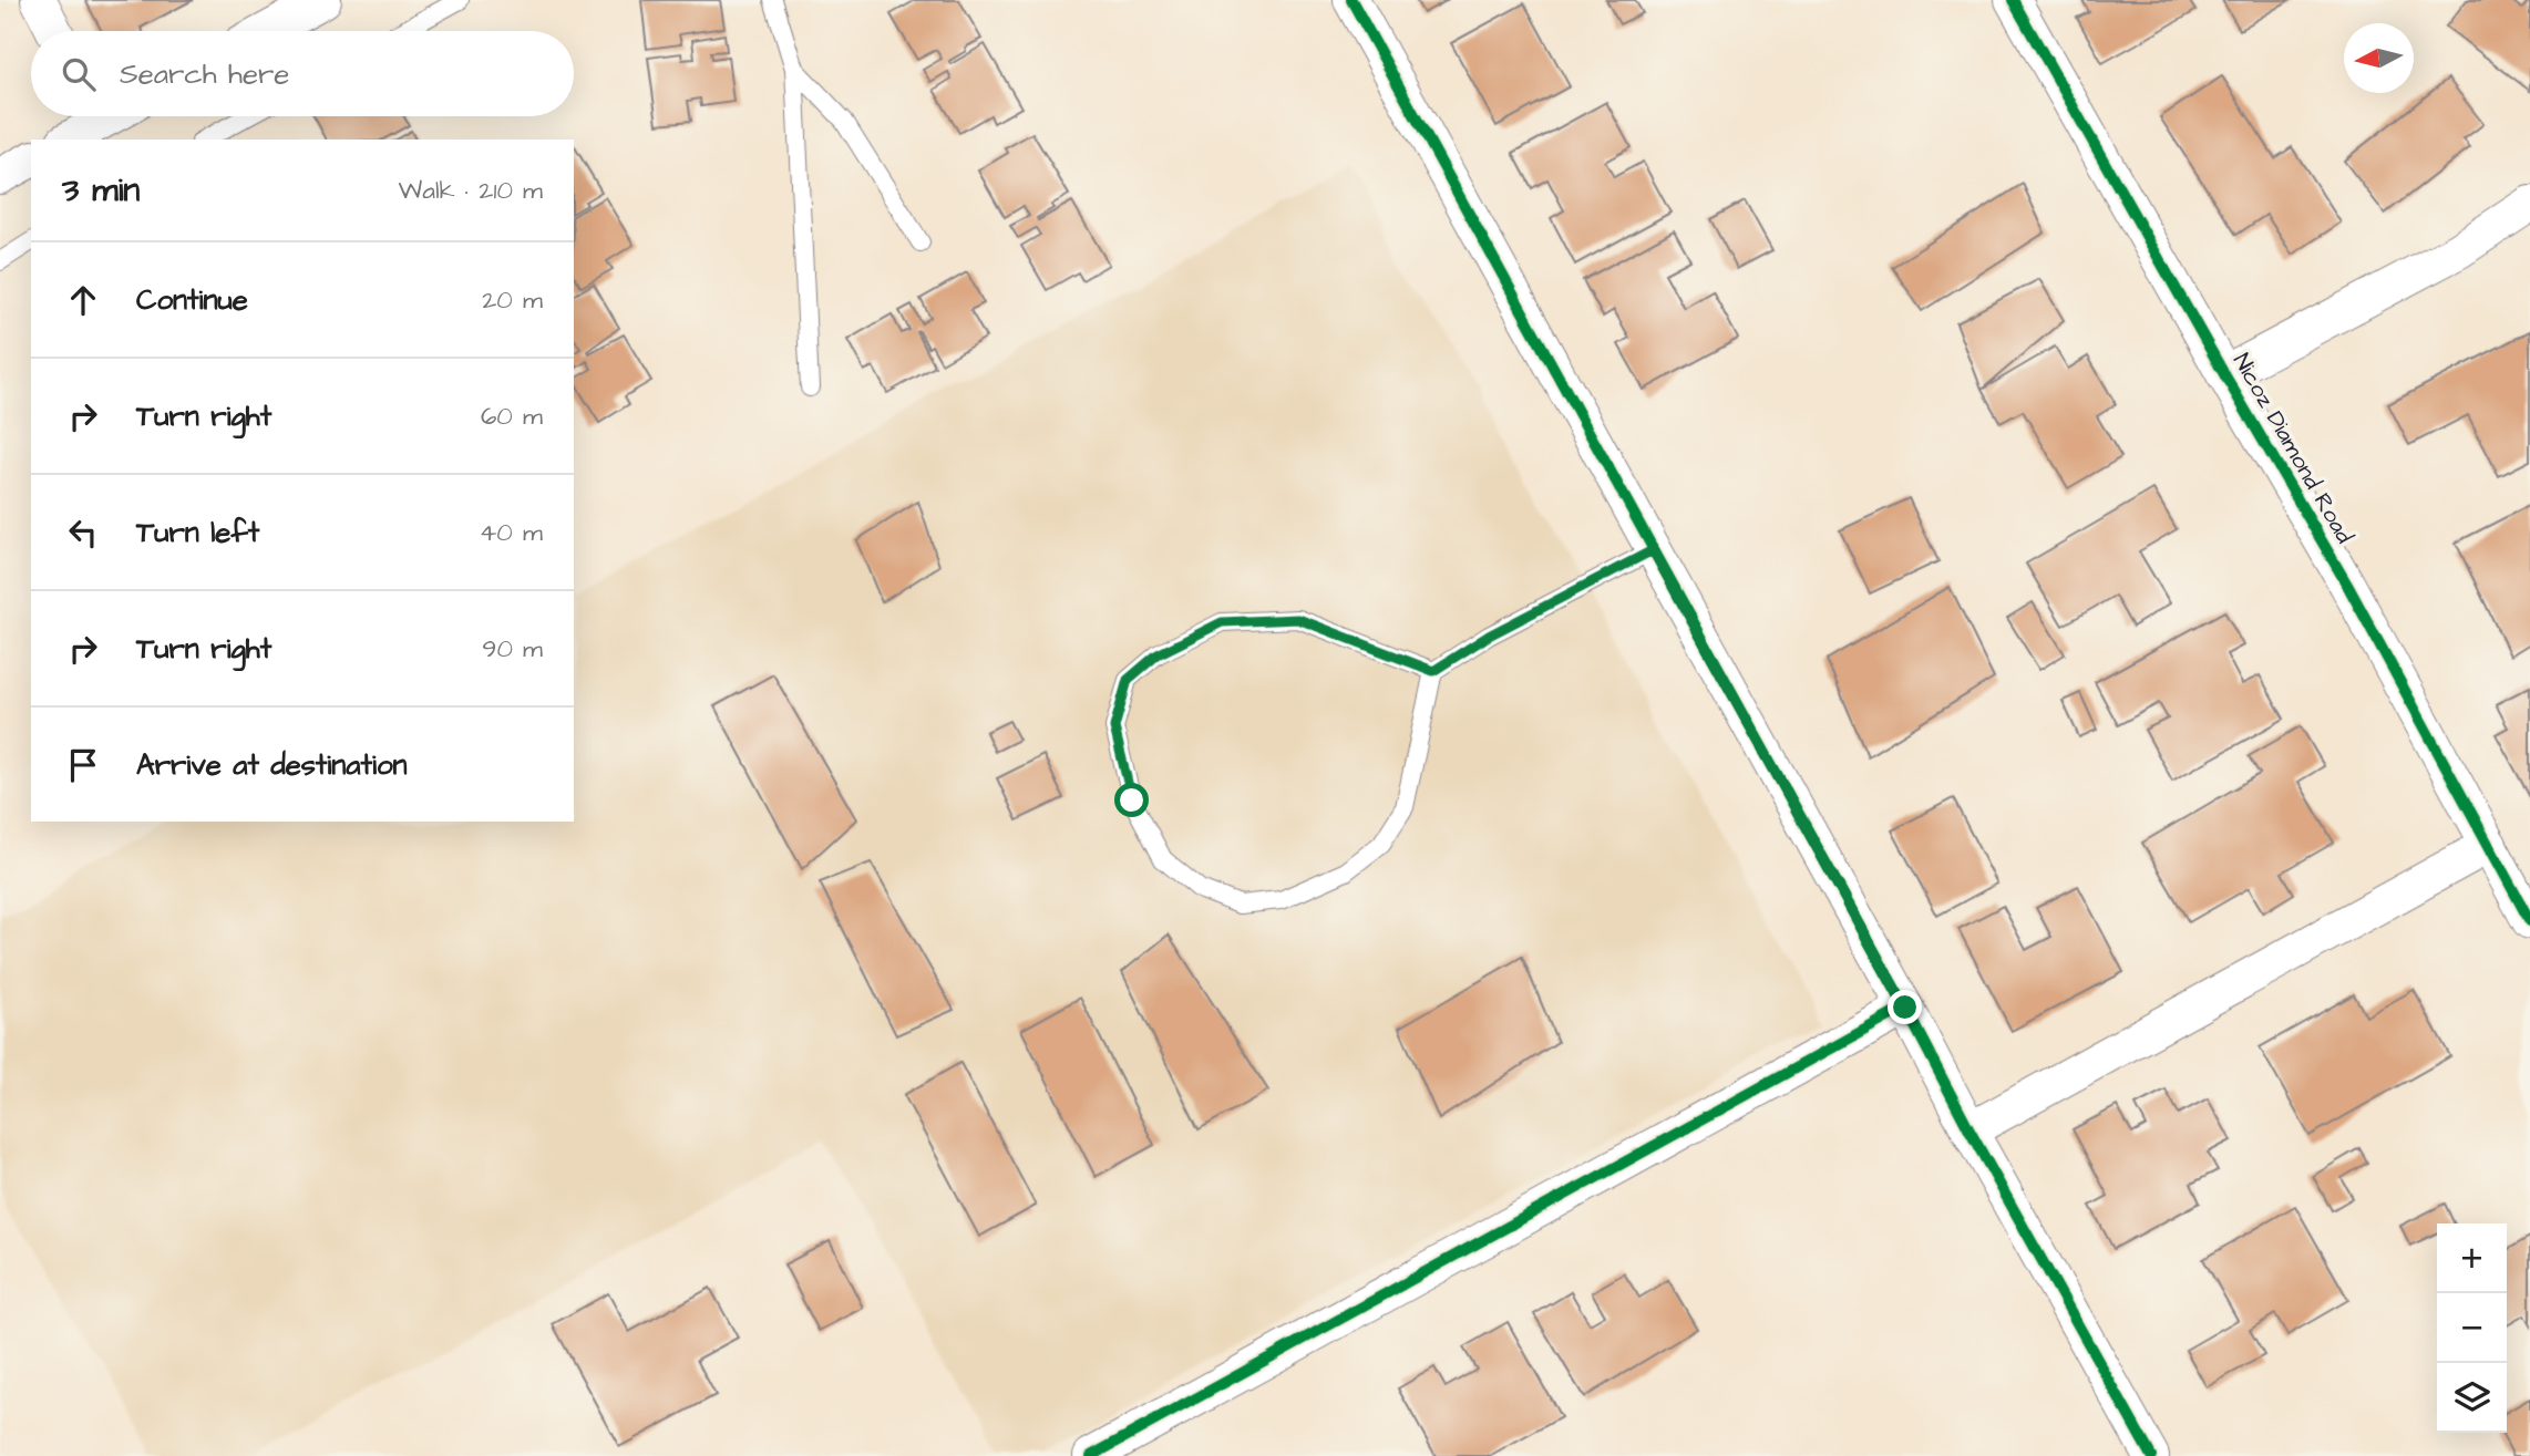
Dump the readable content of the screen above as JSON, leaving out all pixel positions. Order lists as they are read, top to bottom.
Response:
{
  "streets": {
    "street": ["Nicoz Diamond Road"]
  },
  "north": "left",
  "page": {
    "search": "Search here",
    "heading": ["3 min", "Walk · 210 m"],
    "list": [
      ["Continue", "20 m"],
      ["Turn right", "60 m"],
      ["Turn left", "40 m"],
      ["Turn right", "90 m"],
      "Arrive at destination"
    ],
    "map_buttons": ["+", "−"]
  }
}
